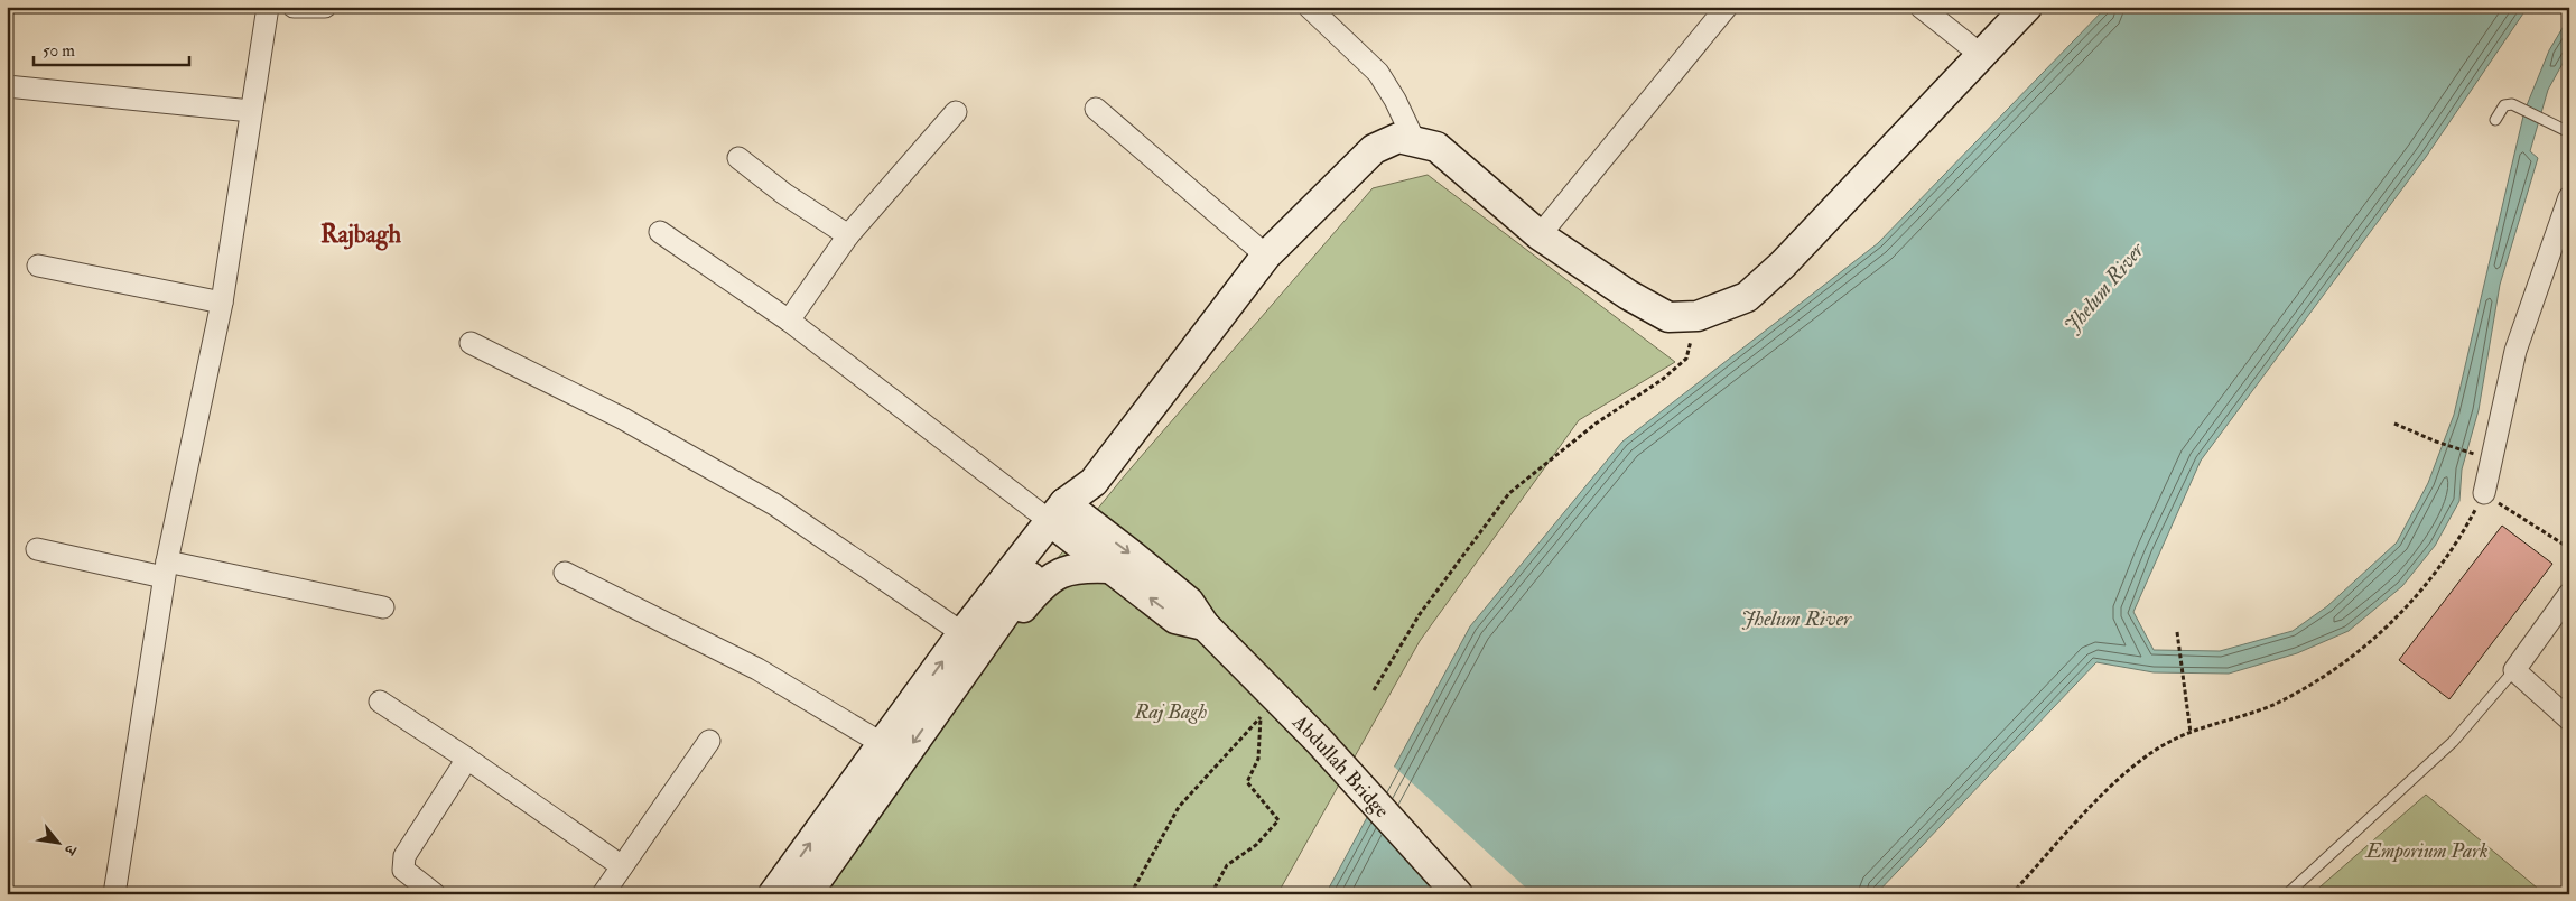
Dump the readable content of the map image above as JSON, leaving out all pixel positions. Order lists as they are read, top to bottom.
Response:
{
  "streets": {
    "main road": ["Abdullah Bridge"]
  },
  "districts": ["Rajbagh"],
  "water": ["Jhelum River"],
  "parks": ["Raj Bagh", "Emporium Park"],
  "scale_bar": "50 m",
  "north": "bottom right"
}
